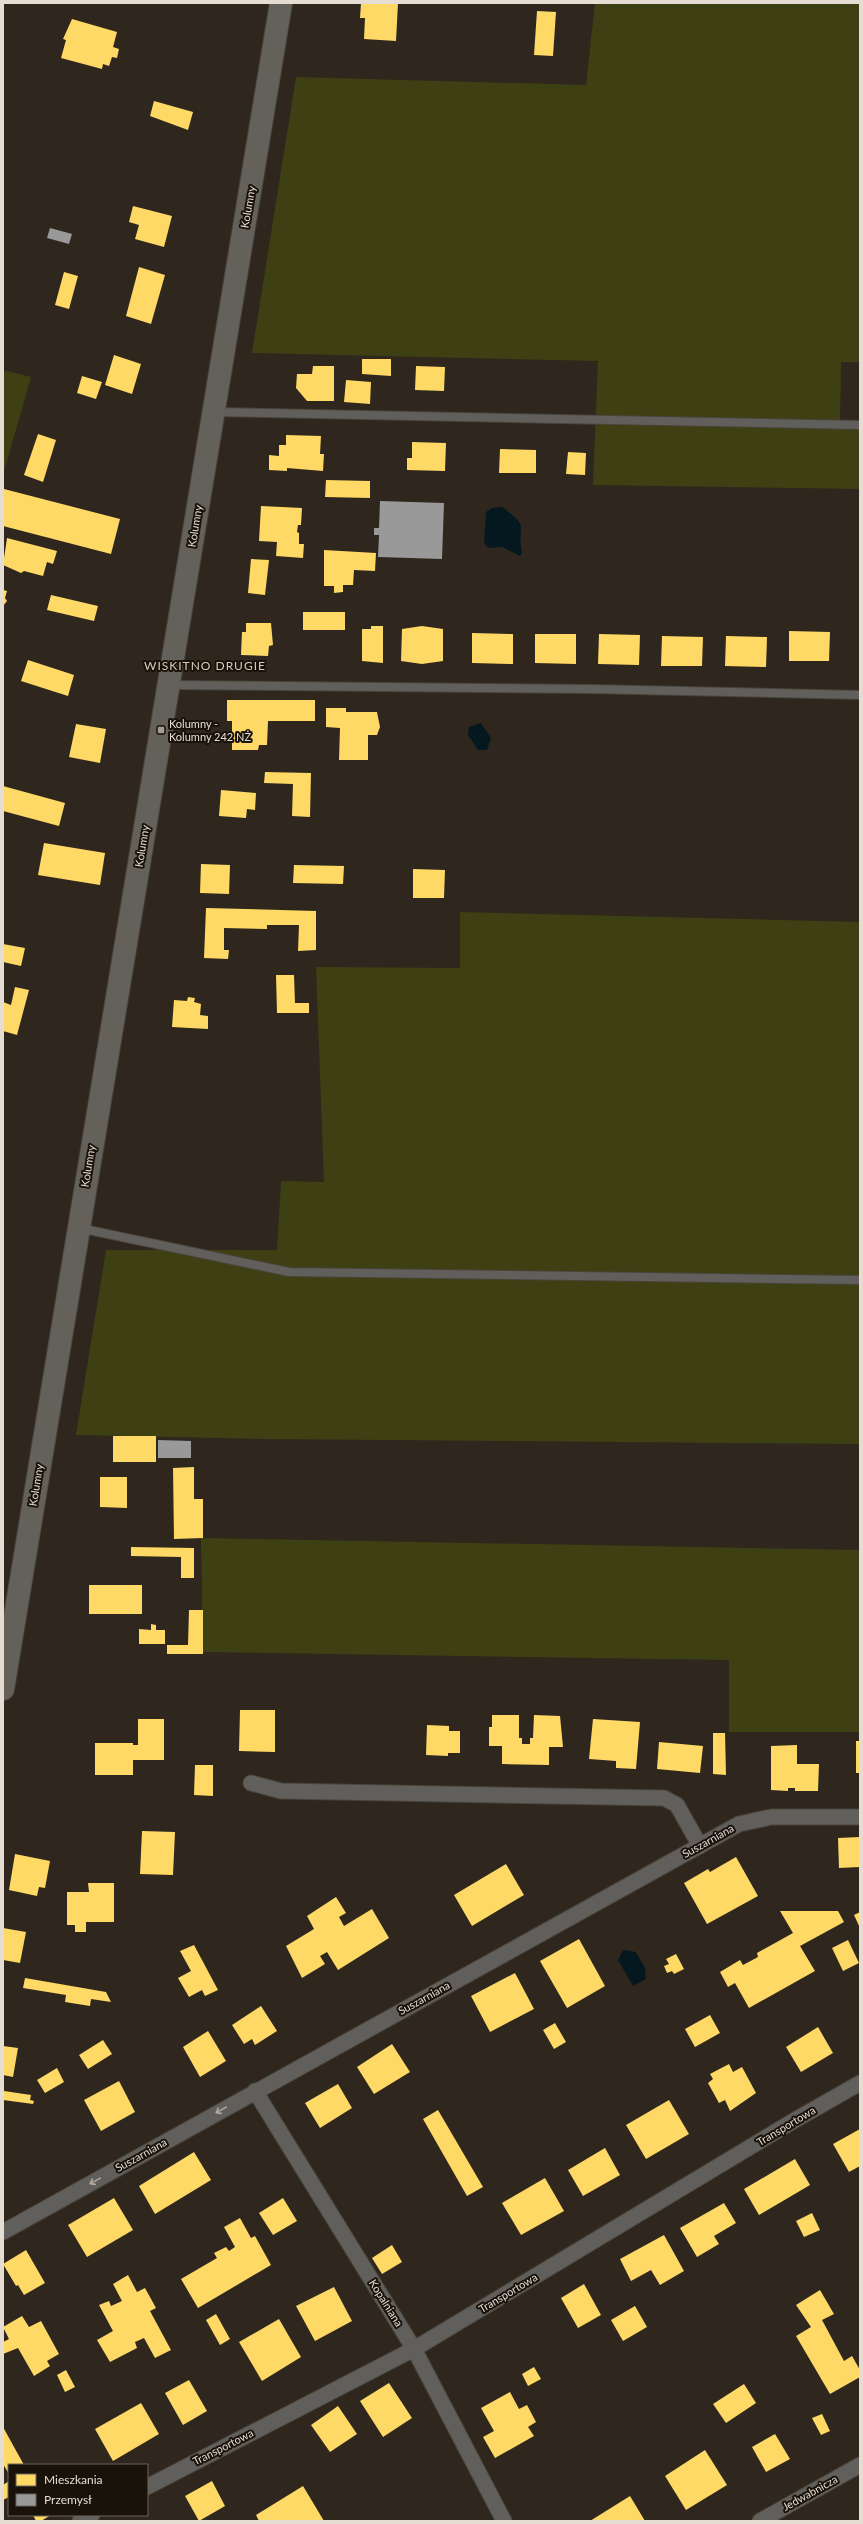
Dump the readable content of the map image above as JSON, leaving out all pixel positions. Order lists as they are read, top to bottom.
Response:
{
  "streets": {
    "street": [
      "Kolumny",
      "Suszarniana",
      "Transportowa",
      "Kopalniana",
      "Jedwabnicza"
    ]
  },
  "crossings": [
    ["Suszarniana", "Kopalniana"],
    ["Transportowa", "Kopalniana"]
  ],
  "districts": ["WISKITNO DRUGIE"],
  "places": {
    "transit": ["Kolumny - Kolumny 242 NŻ"]
  },
  "legend": ["Mieszkania", "Przemysł"]
}
